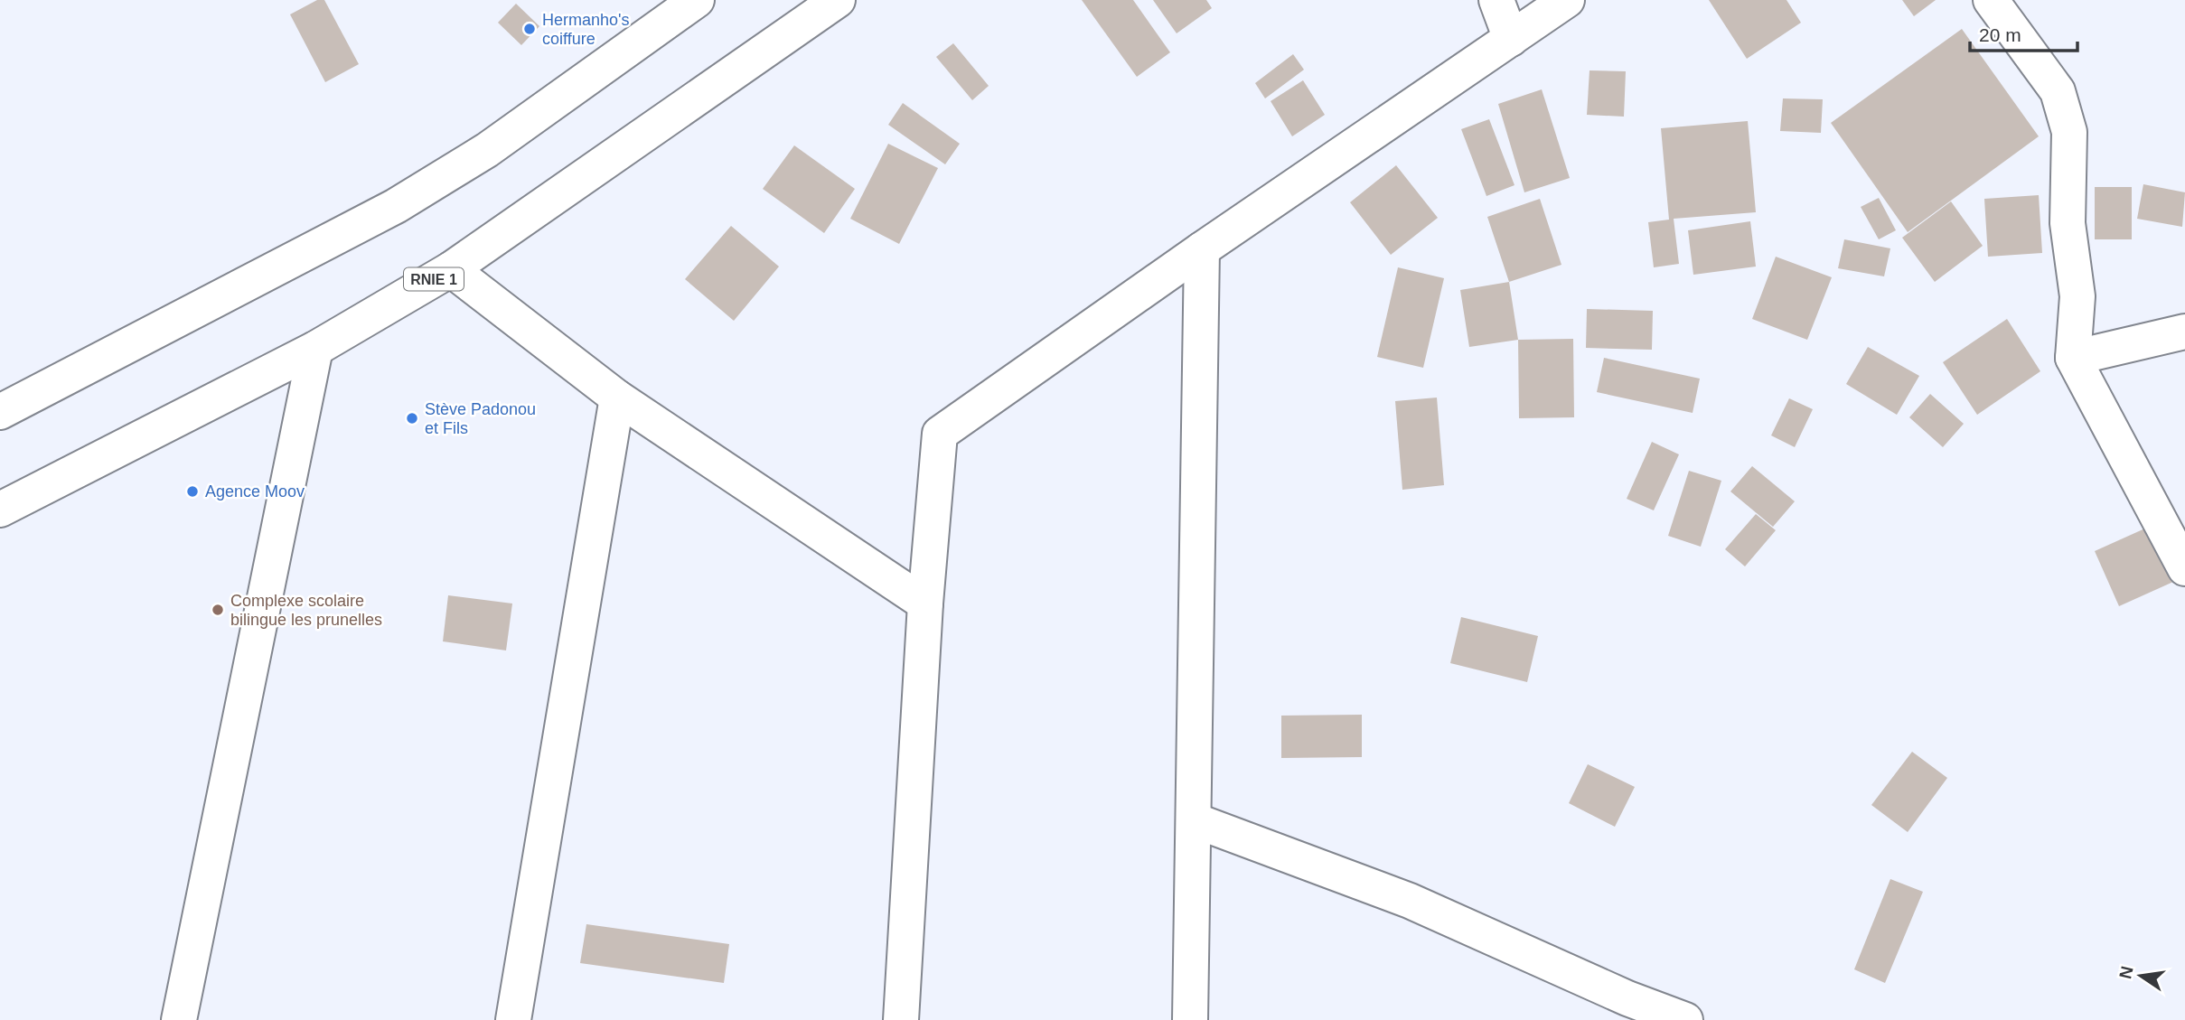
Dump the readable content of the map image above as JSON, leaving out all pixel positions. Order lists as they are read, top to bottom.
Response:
{
  "streets": {
    "main road": ["RNIE 1"]
  },
  "places": [
    "Hermanho's coiffure",
    "Stève Padonou et Fils",
    "Agence Moov",
    "Complexe scolaire bilingue les prunelles"
  ],
  "scale_bar": "20 m",
  "north": "left"
}
